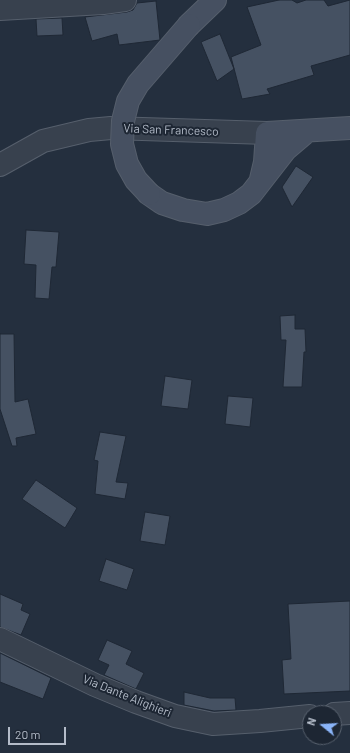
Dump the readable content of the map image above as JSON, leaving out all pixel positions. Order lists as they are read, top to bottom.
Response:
{
  "streets": {
    "main road": ["Via San Francesco"],
    "street": ["Via Dante Alighieri"]
  },
  "scale_bar": "20 m",
  "north": "left"
}
